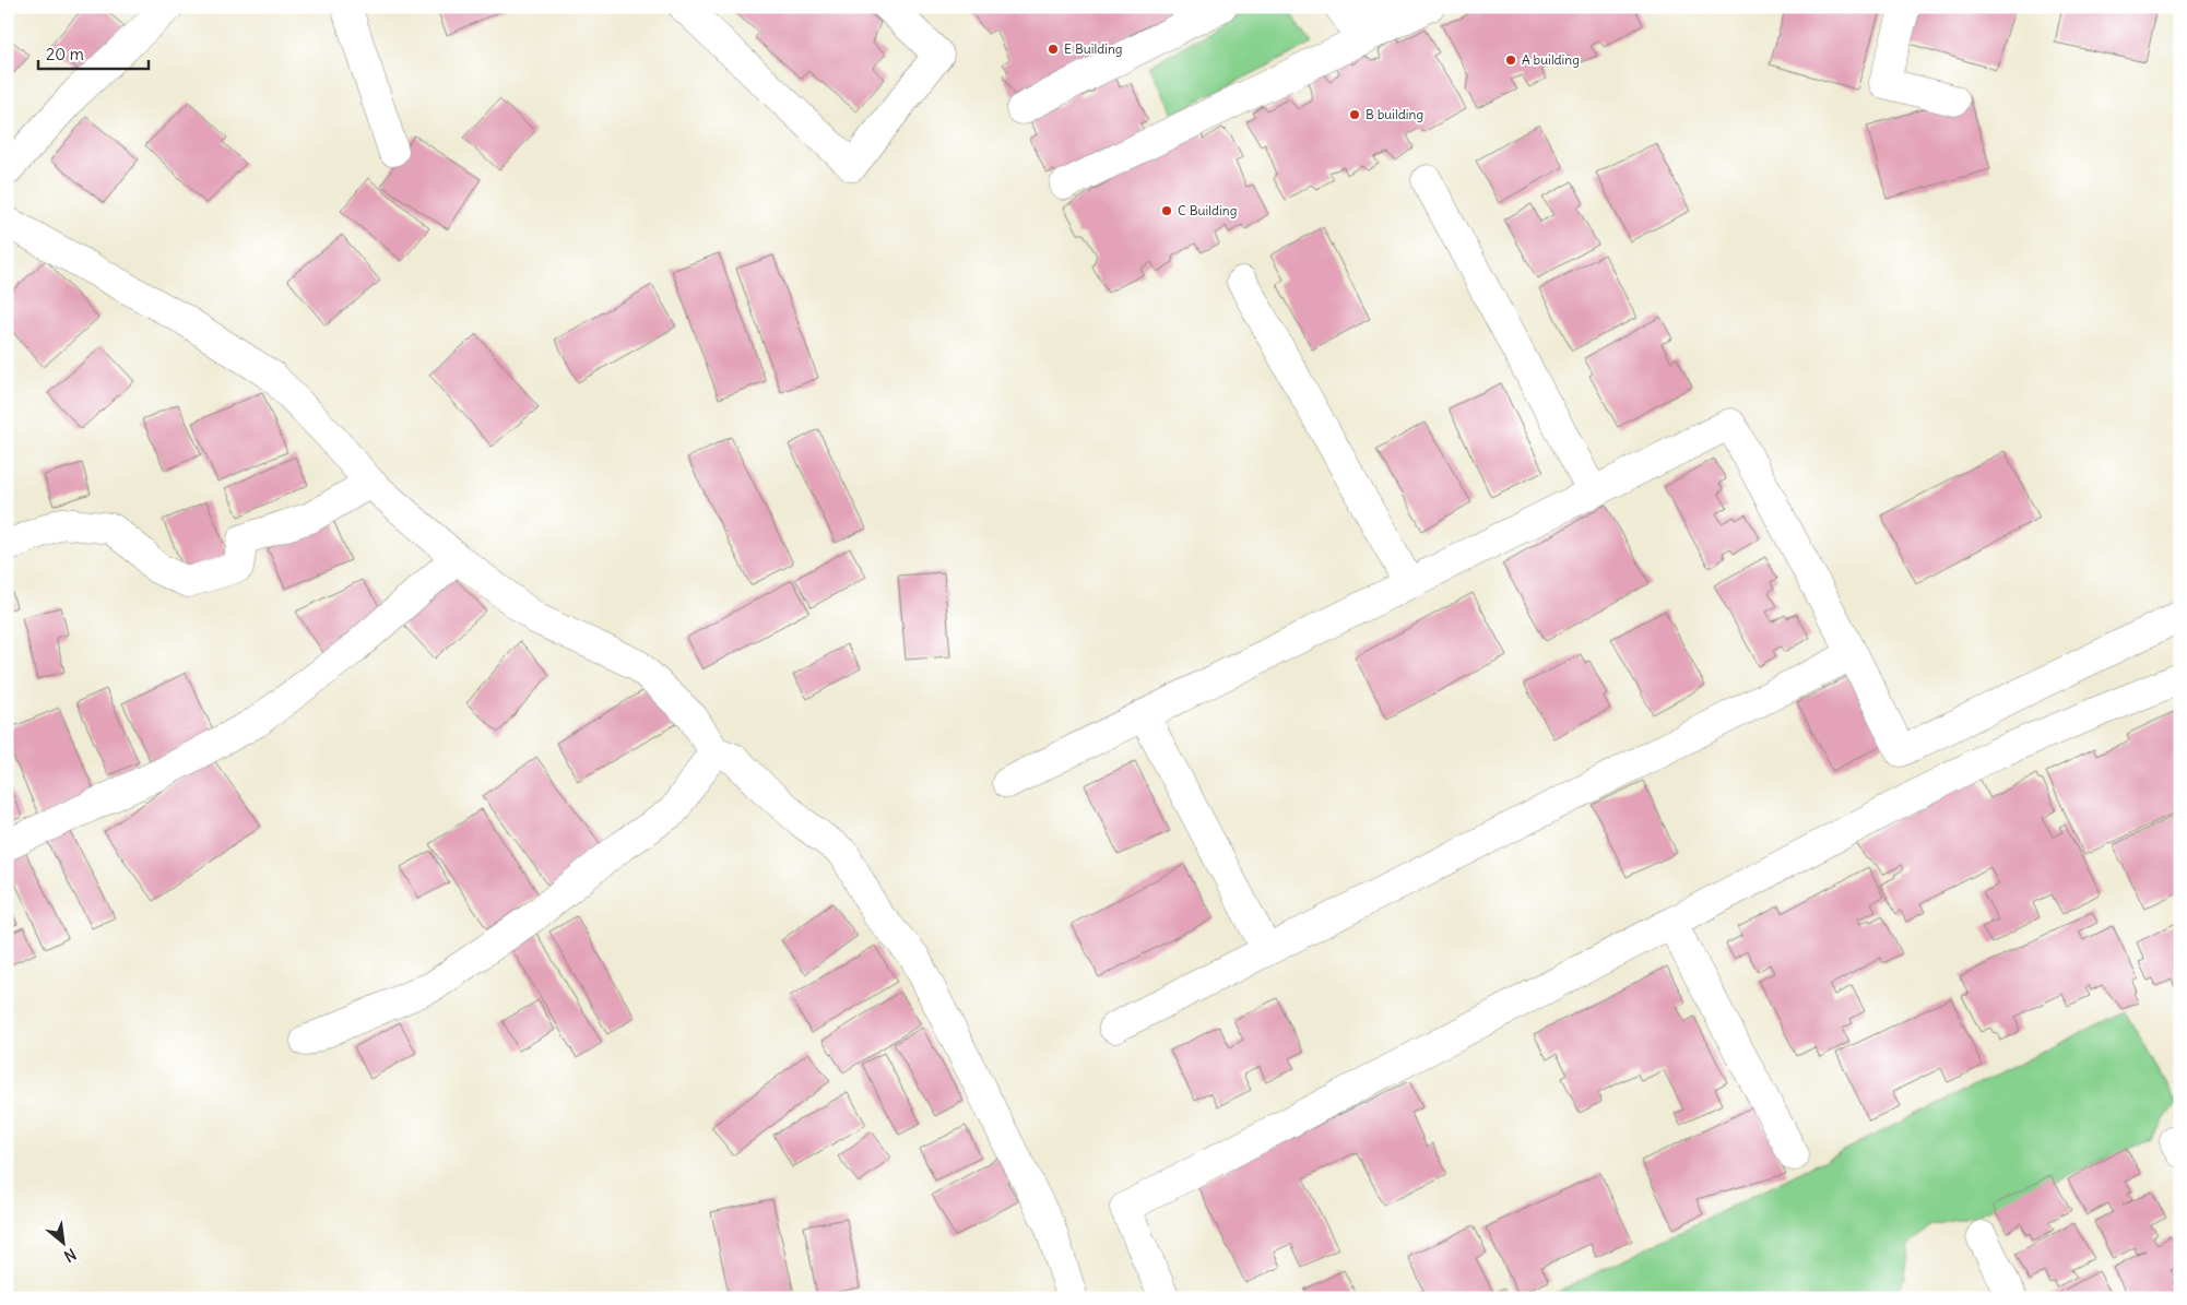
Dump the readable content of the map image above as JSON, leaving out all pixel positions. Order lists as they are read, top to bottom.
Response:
{
  "places": [
    "E Building",
    "A building",
    "B building",
    "C Building"
  ],
  "scale_bar": "20 m",
  "north": "bottom right"
}
